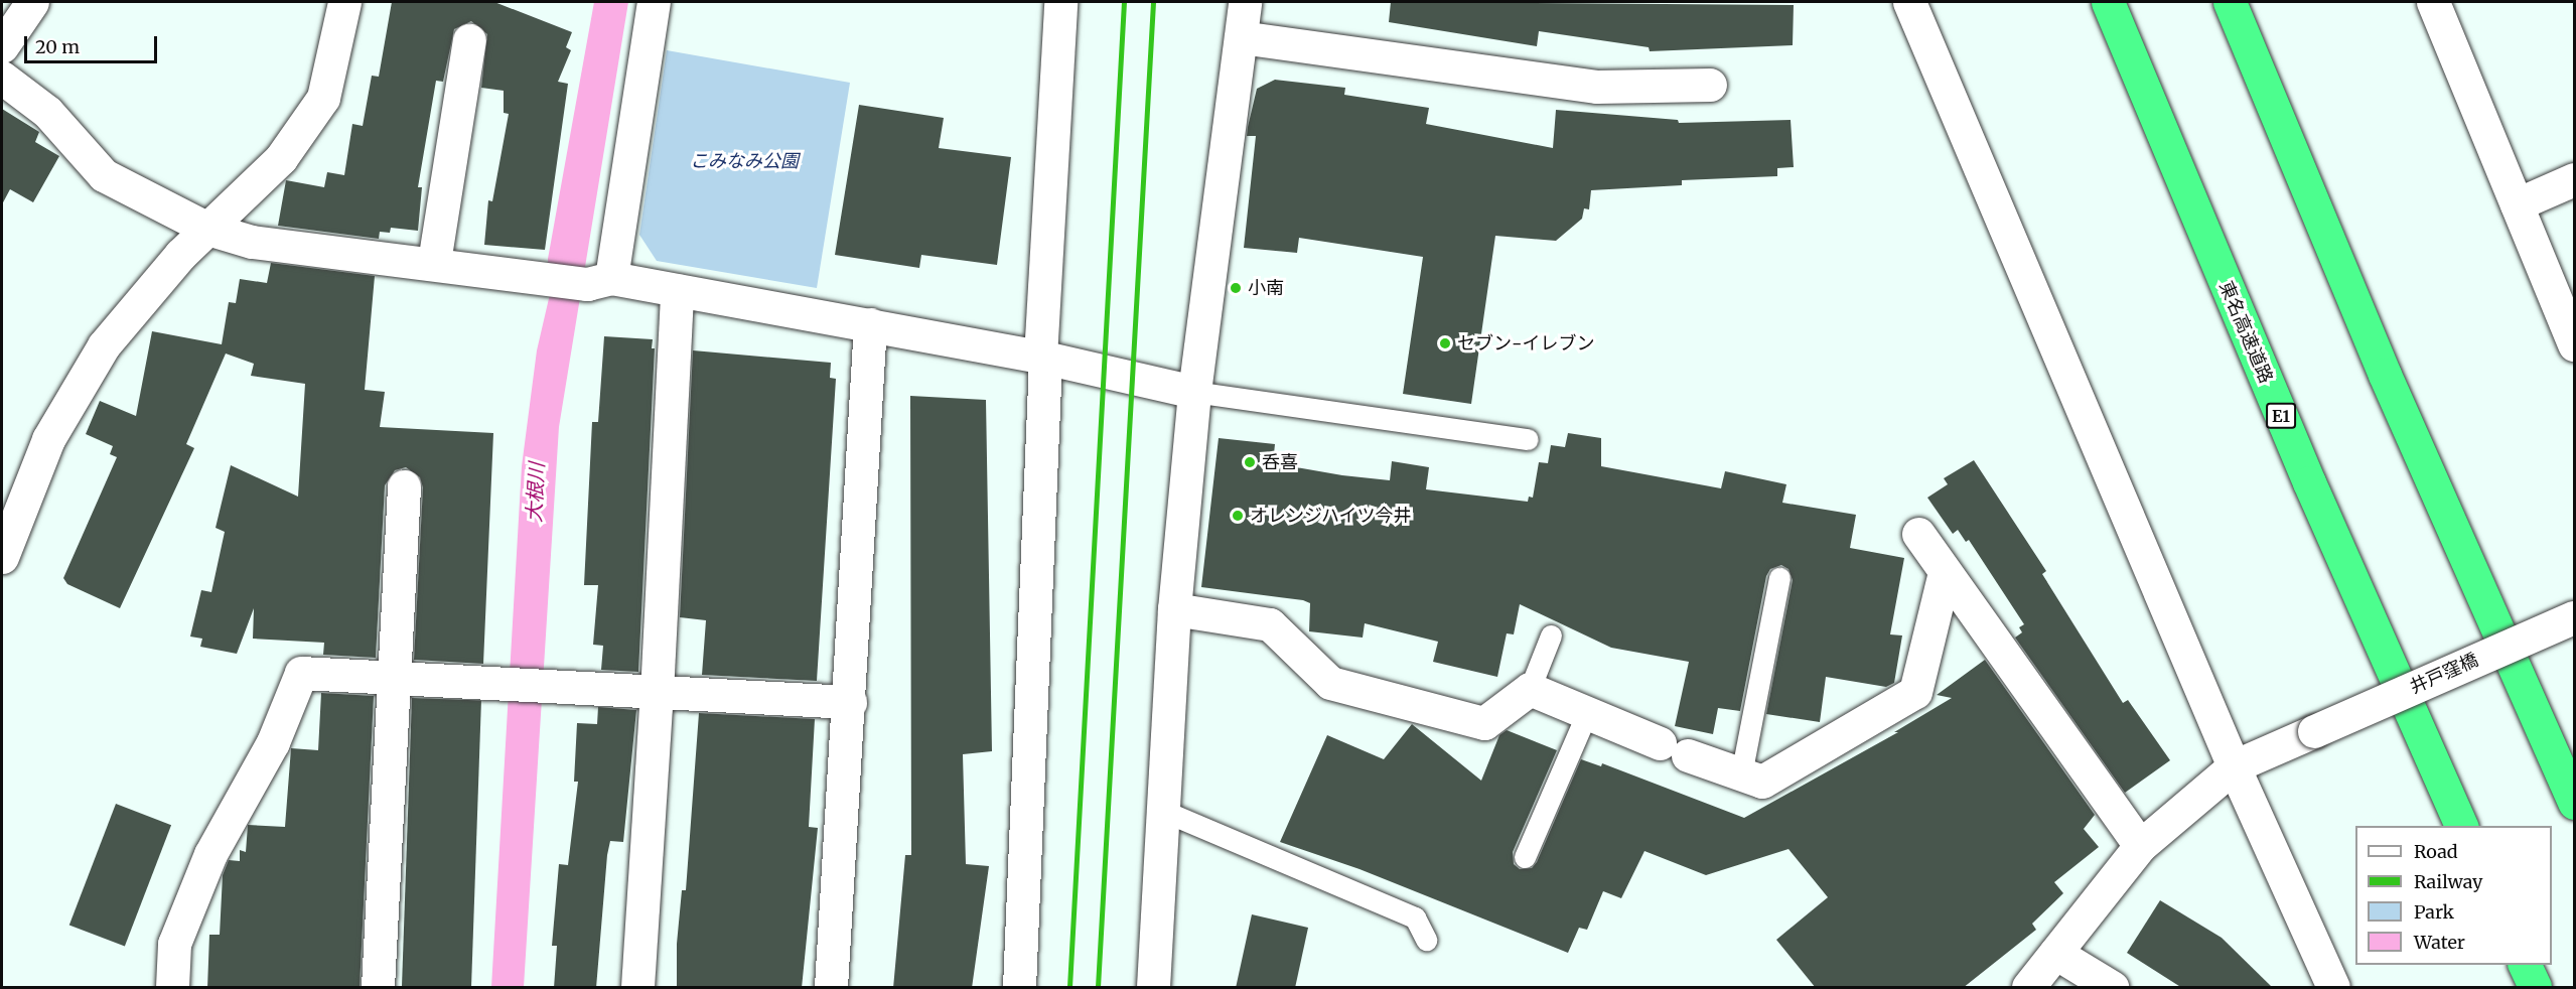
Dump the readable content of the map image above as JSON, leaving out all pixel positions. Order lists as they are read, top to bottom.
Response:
{
  "streets": {
    "highway": ["東名高速道路", "E1"],
    "street": ["井戸窪橋"]
  },
  "water": ["大根川"],
  "parks": ["こみなみ公園"],
  "places": [
    "小南",
    "セブン-イレブン",
    "呑喜",
    "オレンジハイツ今井"
  ],
  "legend": [
    "Road",
    "Railway",
    "Park",
    "Water"
  ],
  "scale_bar": "20 m"
}
